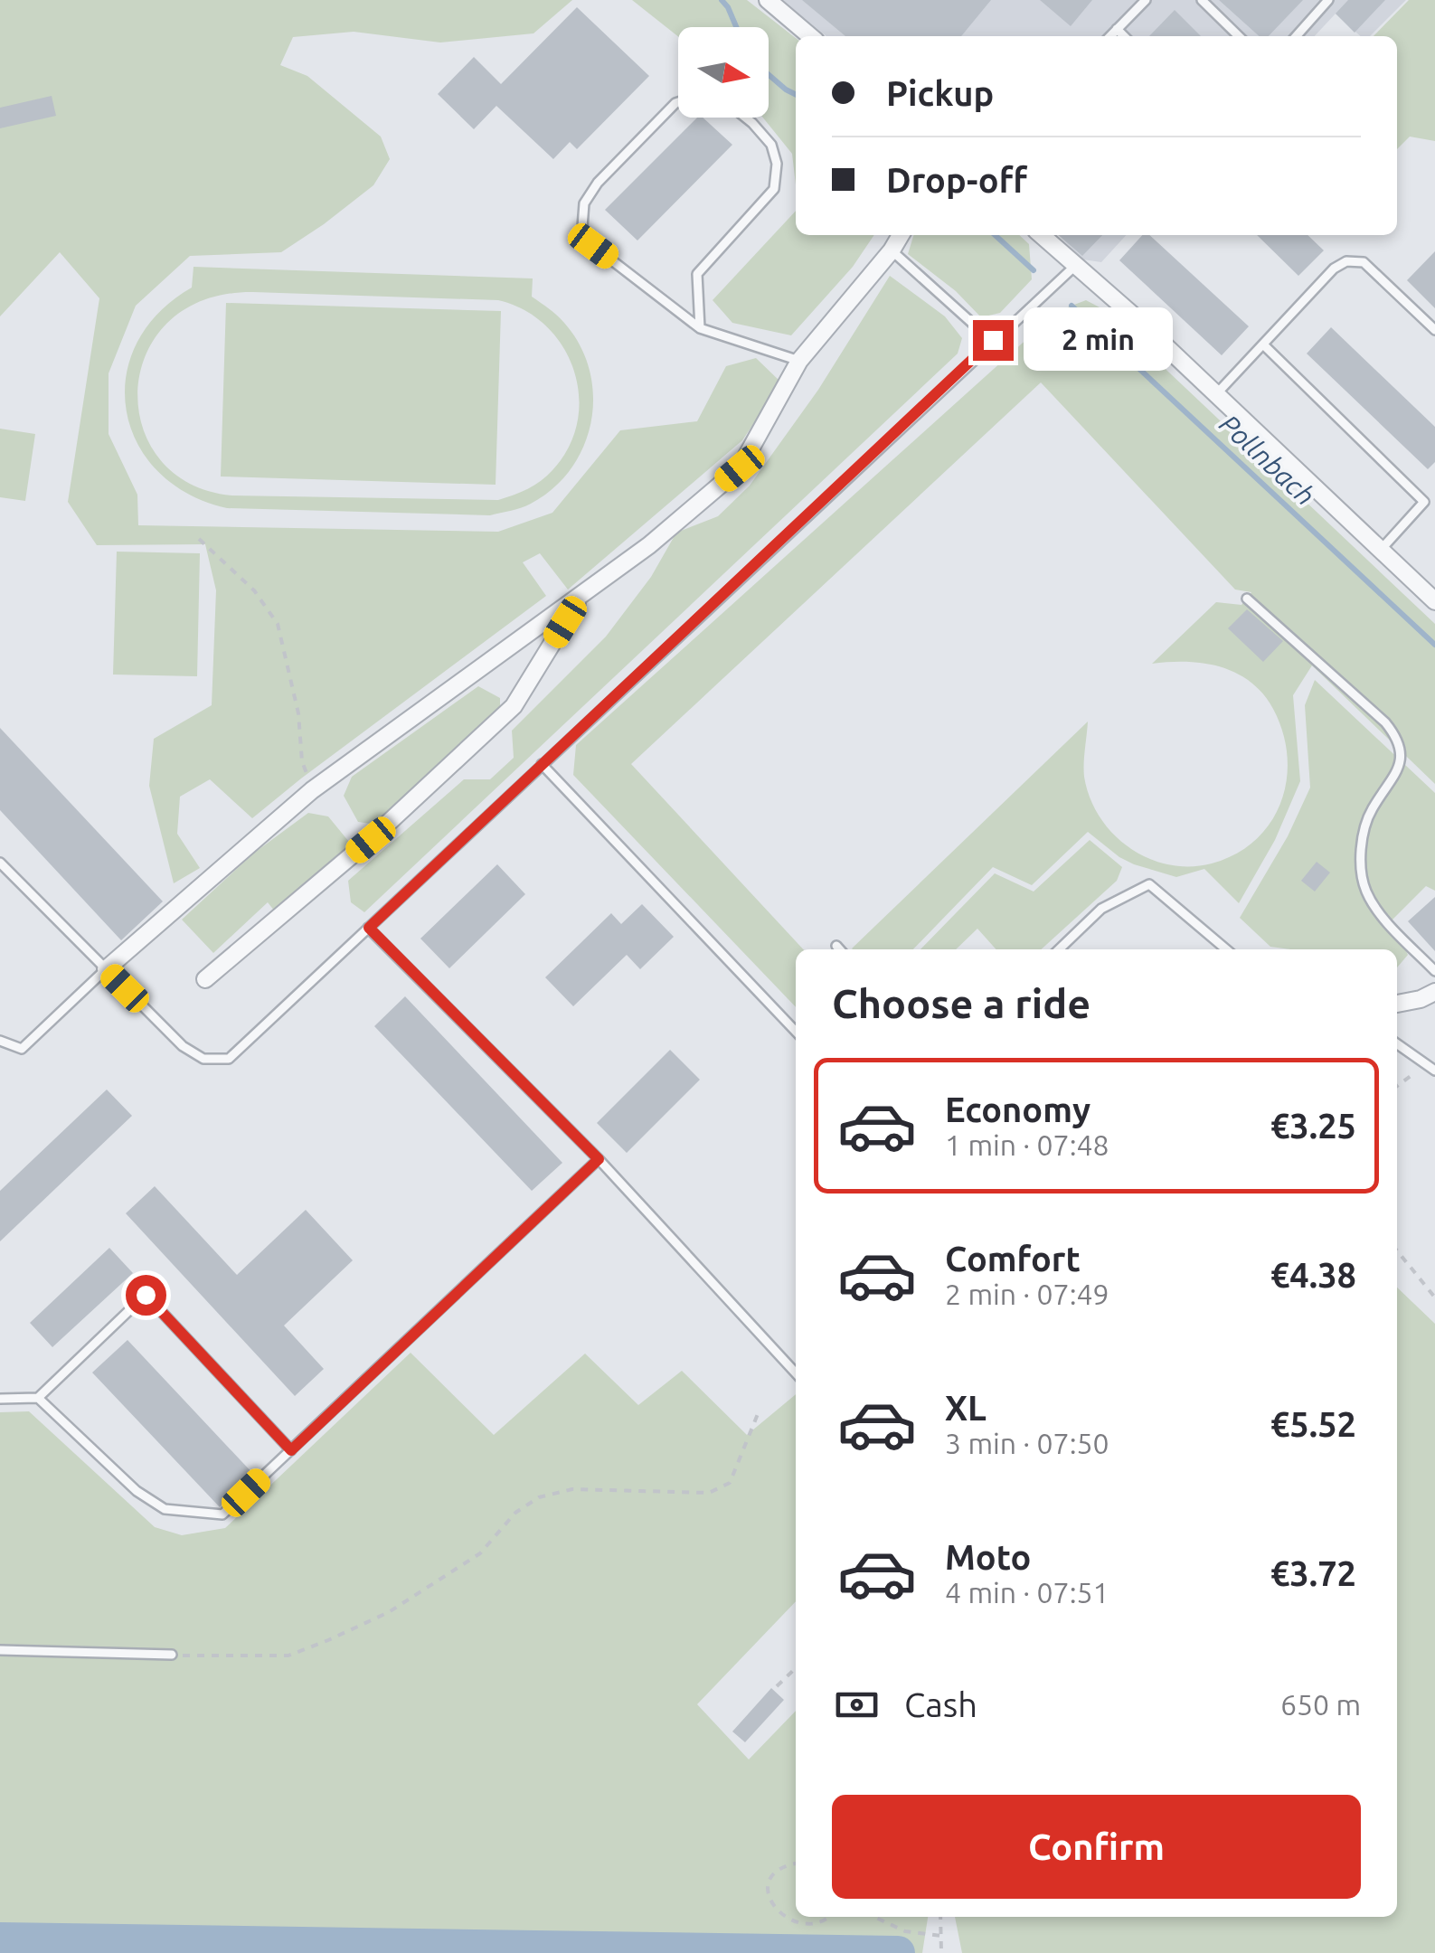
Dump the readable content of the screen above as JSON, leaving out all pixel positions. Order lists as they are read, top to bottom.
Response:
{
  "water": ["Pollnbach"],
  "north": "right",
  "page": {
    "banner": ["Pickup", "Drop-off"],
    "bubble": "2 min",
    "heading": "Choose a ride",
    "list": [
      {
        "name": "Economy",
        "note": "1 min · 07:48",
        "value": "€3.25"
      },
      {
        "name": "Comfort",
        "note": "2 min · 07:49",
        "value": "€4.38"
      },
      {
        "name": "XL",
        "note": "3 min · 07:50",
        "value": "€5.52"
      },
      {
        "name": "Moto",
        "note": "4 min · 07:51",
        "value": "€3.72"
      }
    ],
    "pay": ["Cash", "650 m"],
    "buttons": "Confirm"
  }
}
